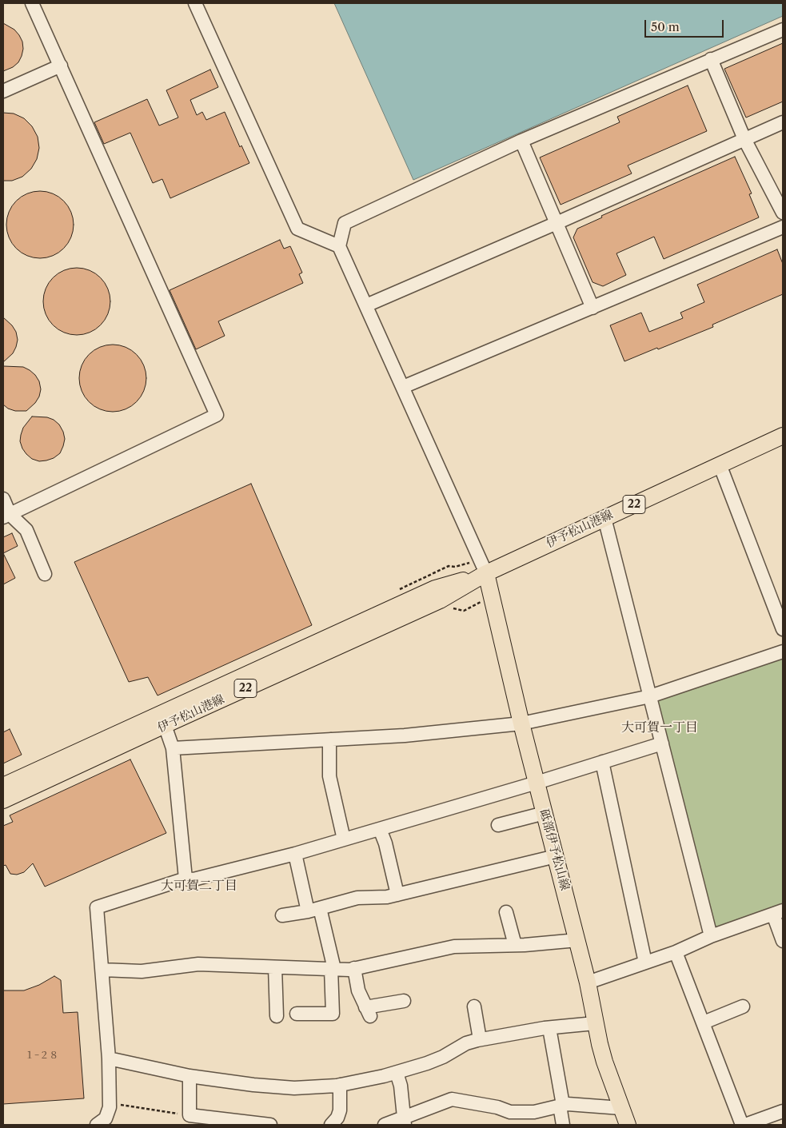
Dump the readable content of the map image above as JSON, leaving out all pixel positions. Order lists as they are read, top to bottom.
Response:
{
  "streets": {
    "main road": ["22", "伊予松山港線", "砥部伊予松山線"]
  },
  "crossings": [
    ["伊予松山港線", "砥部伊予松山線"]
  ],
  "districts": ["大可賀一丁目", "大可賀二丁目"],
  "house_numbers": ["１−２８"],
  "scale_bar": "50 m"
}
